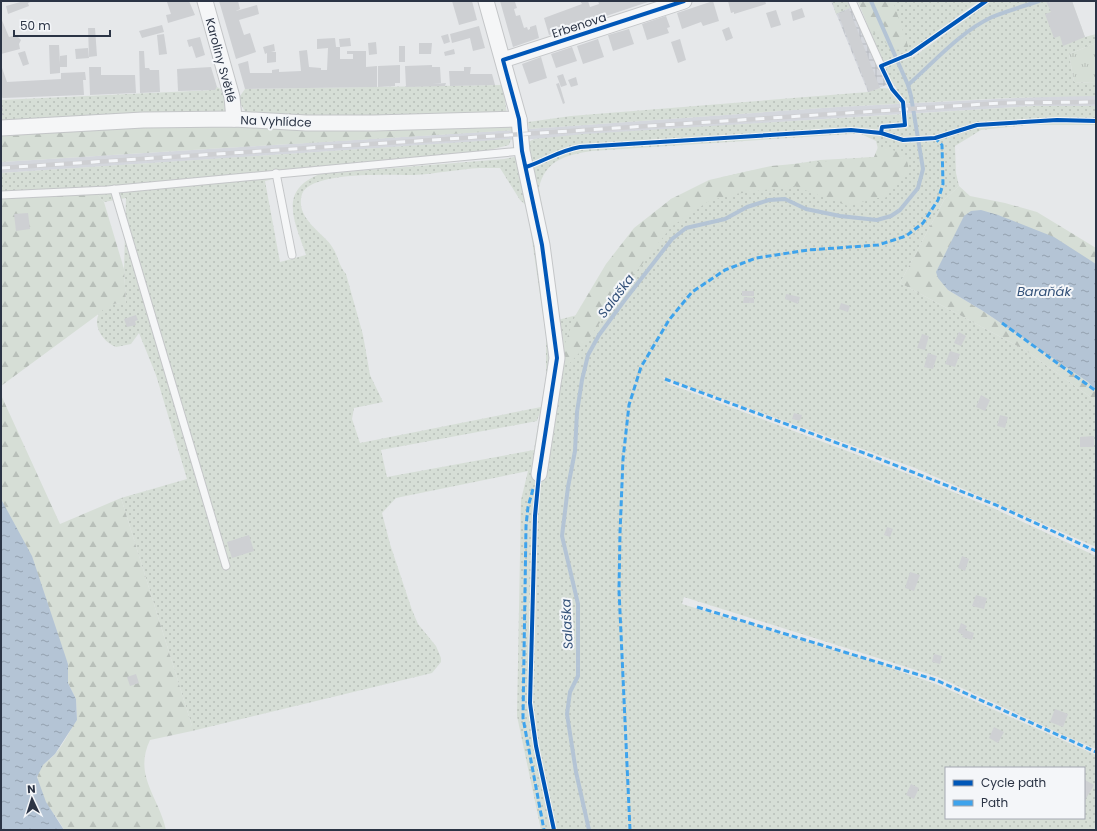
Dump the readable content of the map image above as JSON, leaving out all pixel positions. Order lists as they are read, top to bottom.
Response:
{
  "streets": {
    "street": ["Erbenova", "Karoliny Světlé", "Na Vyhlídce"]
  },
  "crossings": [
    ["Karoliny Světlé", "Na Vyhlídce"]
  ],
  "water": ["Baraňák", "Salaška"],
  "legend": ["Cycle path", "Path"],
  "scale_bar": "50 m",
  "north": "top"
}
